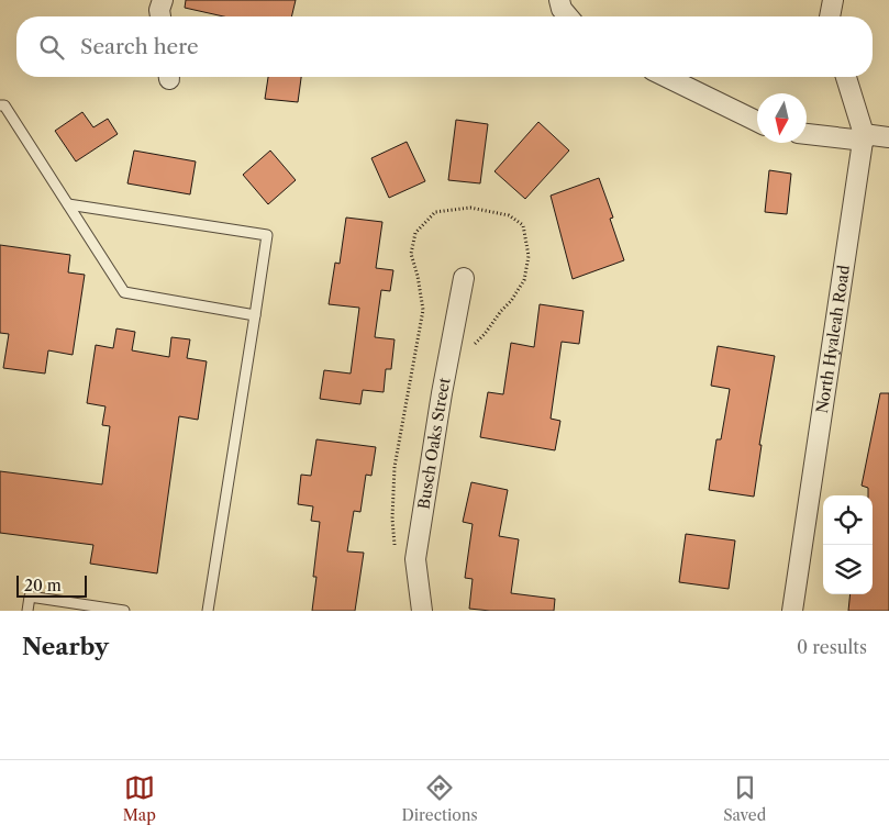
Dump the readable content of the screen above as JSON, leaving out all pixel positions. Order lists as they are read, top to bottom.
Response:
{
  "streets": {
    "street": ["North Hyaleah Road", "Busch Oaks Street"]
  },
  "scale_bar": "20 m",
  "north": "bottom",
  "page": {
    "search": "Search here",
    "scale": "20 m",
    "heading": ["Nearby", "0 results"],
    "nav": ["Map", "Directions", "Saved"]
  }
}
